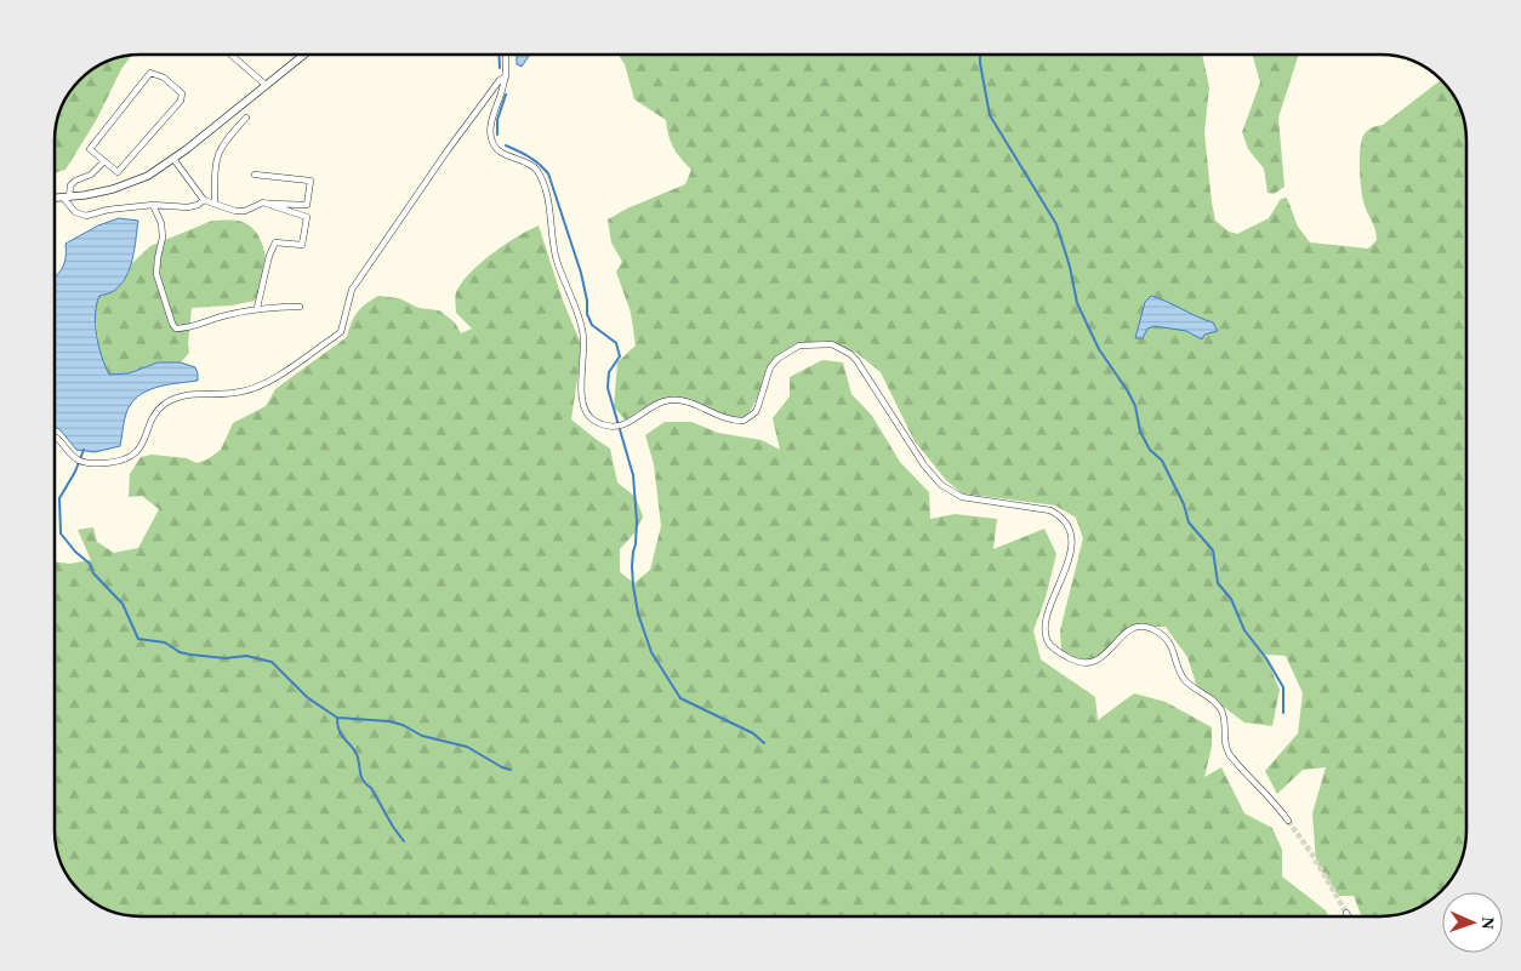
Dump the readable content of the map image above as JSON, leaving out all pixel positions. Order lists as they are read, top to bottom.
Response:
{
  "north": "right"
}
